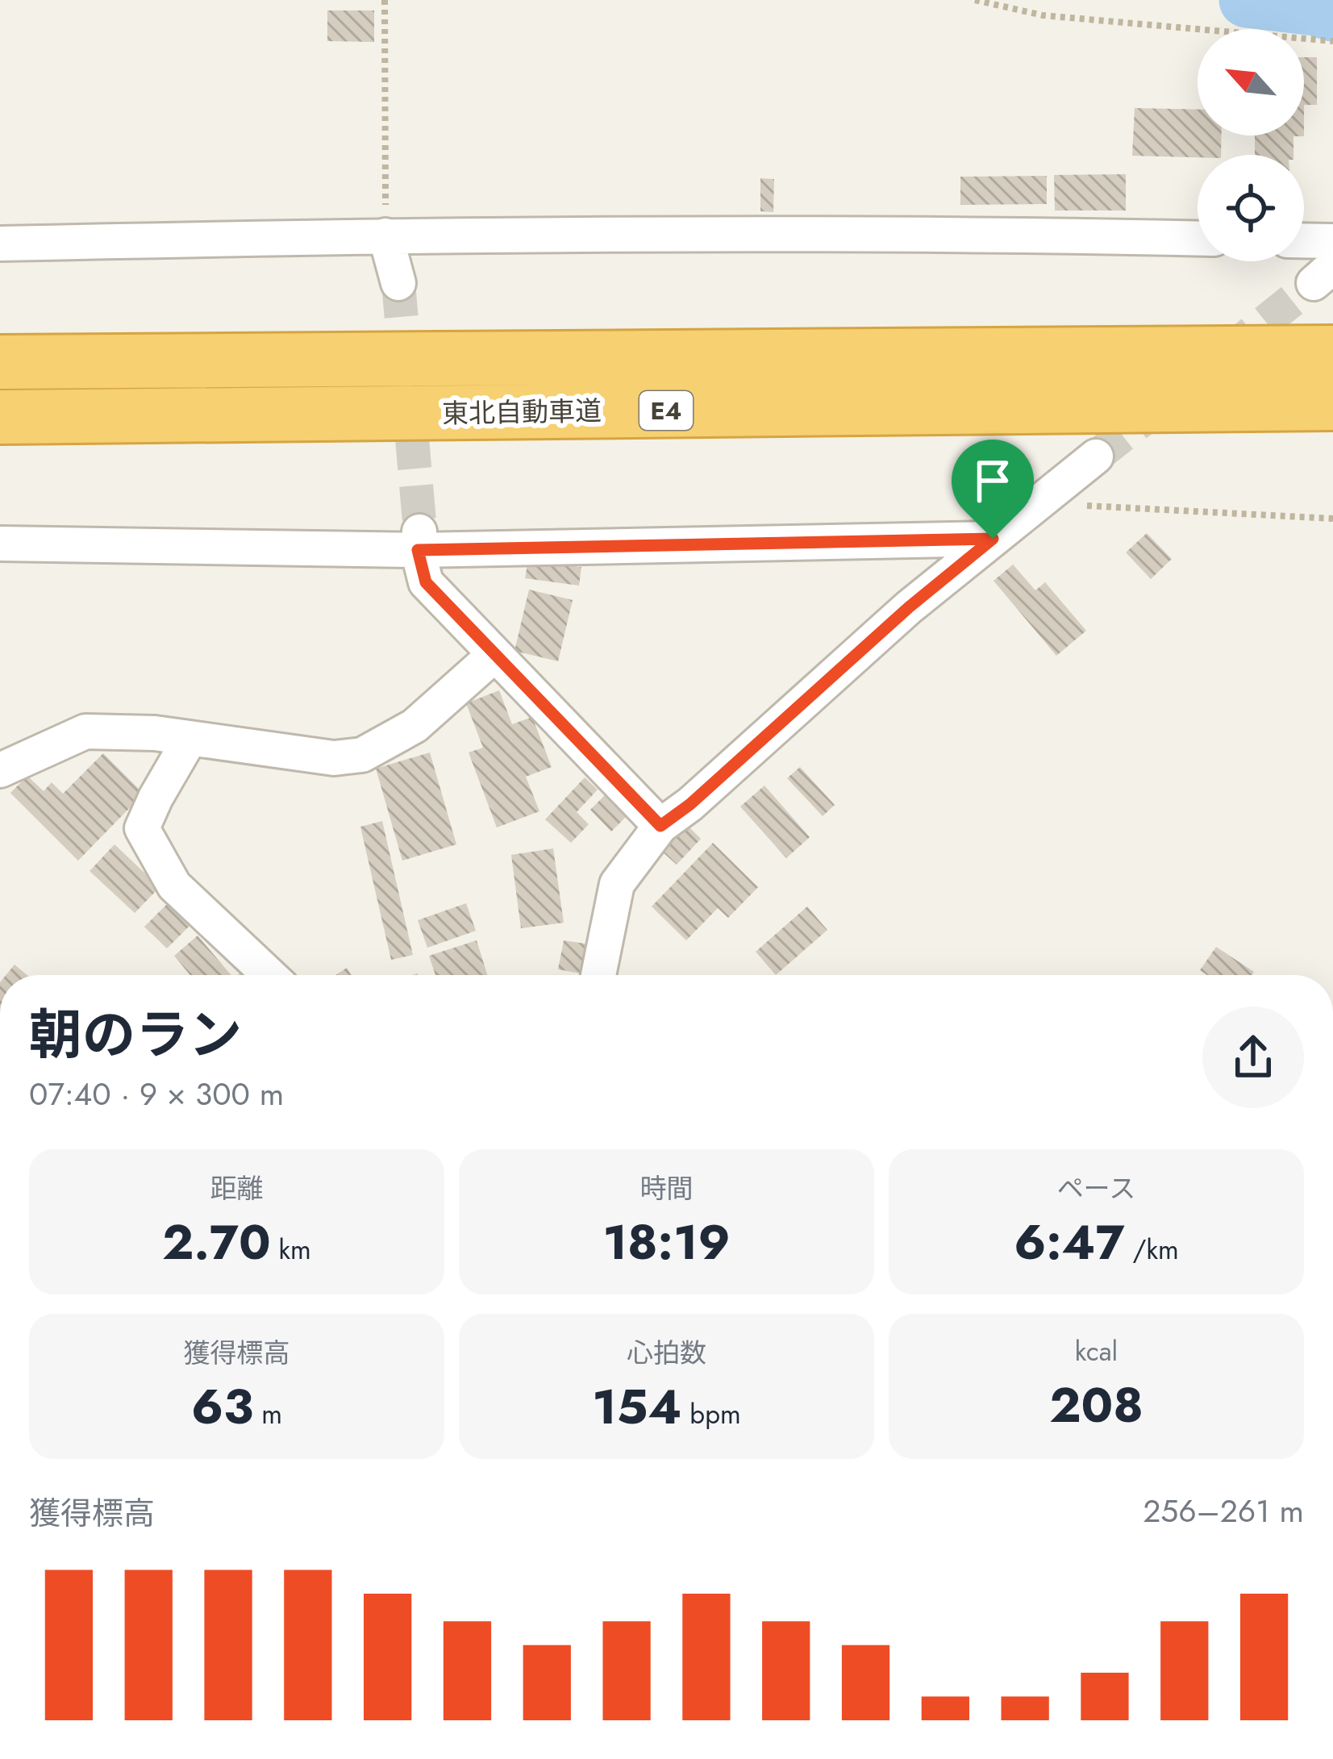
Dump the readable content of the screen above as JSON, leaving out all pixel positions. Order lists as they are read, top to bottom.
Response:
{
  "streets": {
    "highway": ["E4", "東北自動車道"]
  },
  "north": "top left",
  "page": {
    "heading": ["朝のラン", "07:40 · 9 × 300 m"],
    "stats": [
      ["距離", "2.70 km"],
      ["時間", "18:19"],
      ["ペース", "6:47 /km"],
      ["獲得標高", "63 m"],
      ["心拍数", "154 bpm"],
      ["kcal", "208"]
    ],
    "chart": ["獲得標高", "256–261 m"]
  }
}
